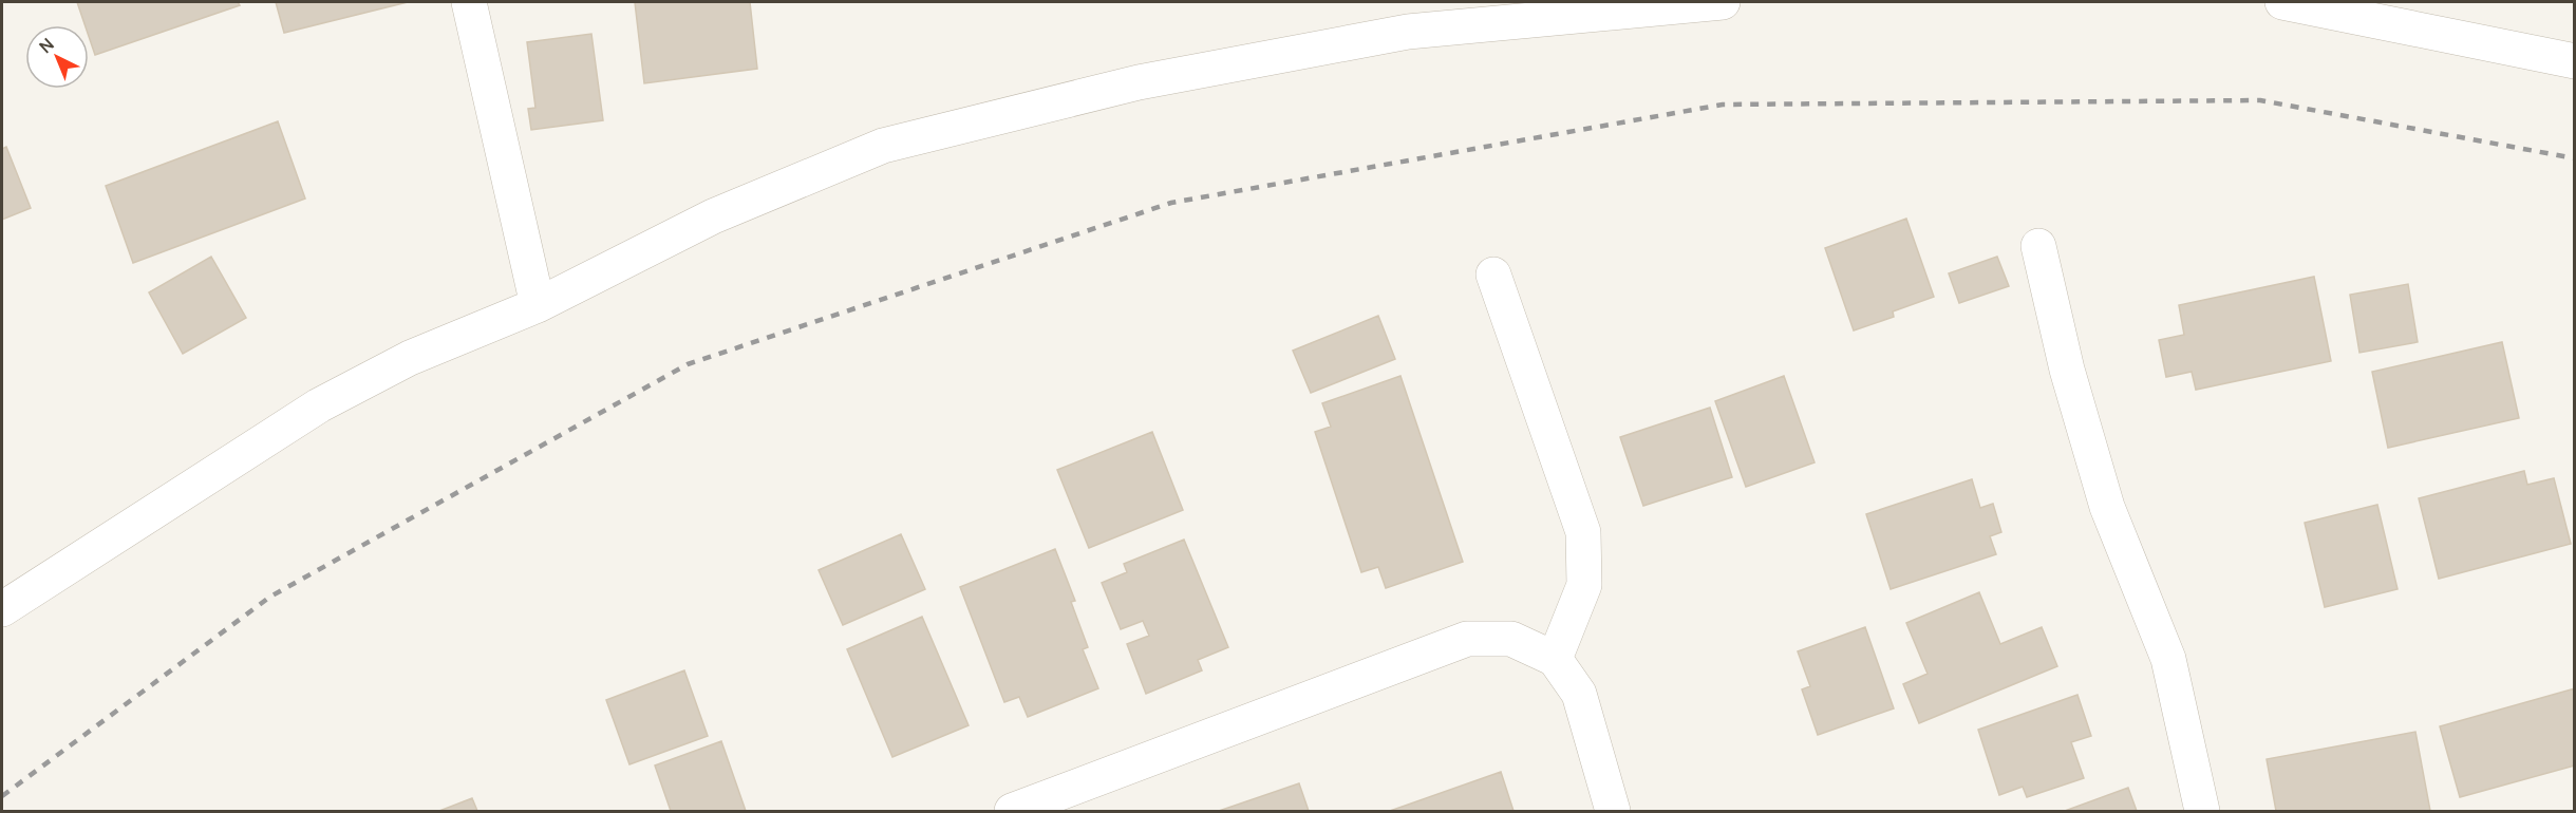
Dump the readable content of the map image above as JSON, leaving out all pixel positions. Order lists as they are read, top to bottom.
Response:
{
  "north": "top left"
}
